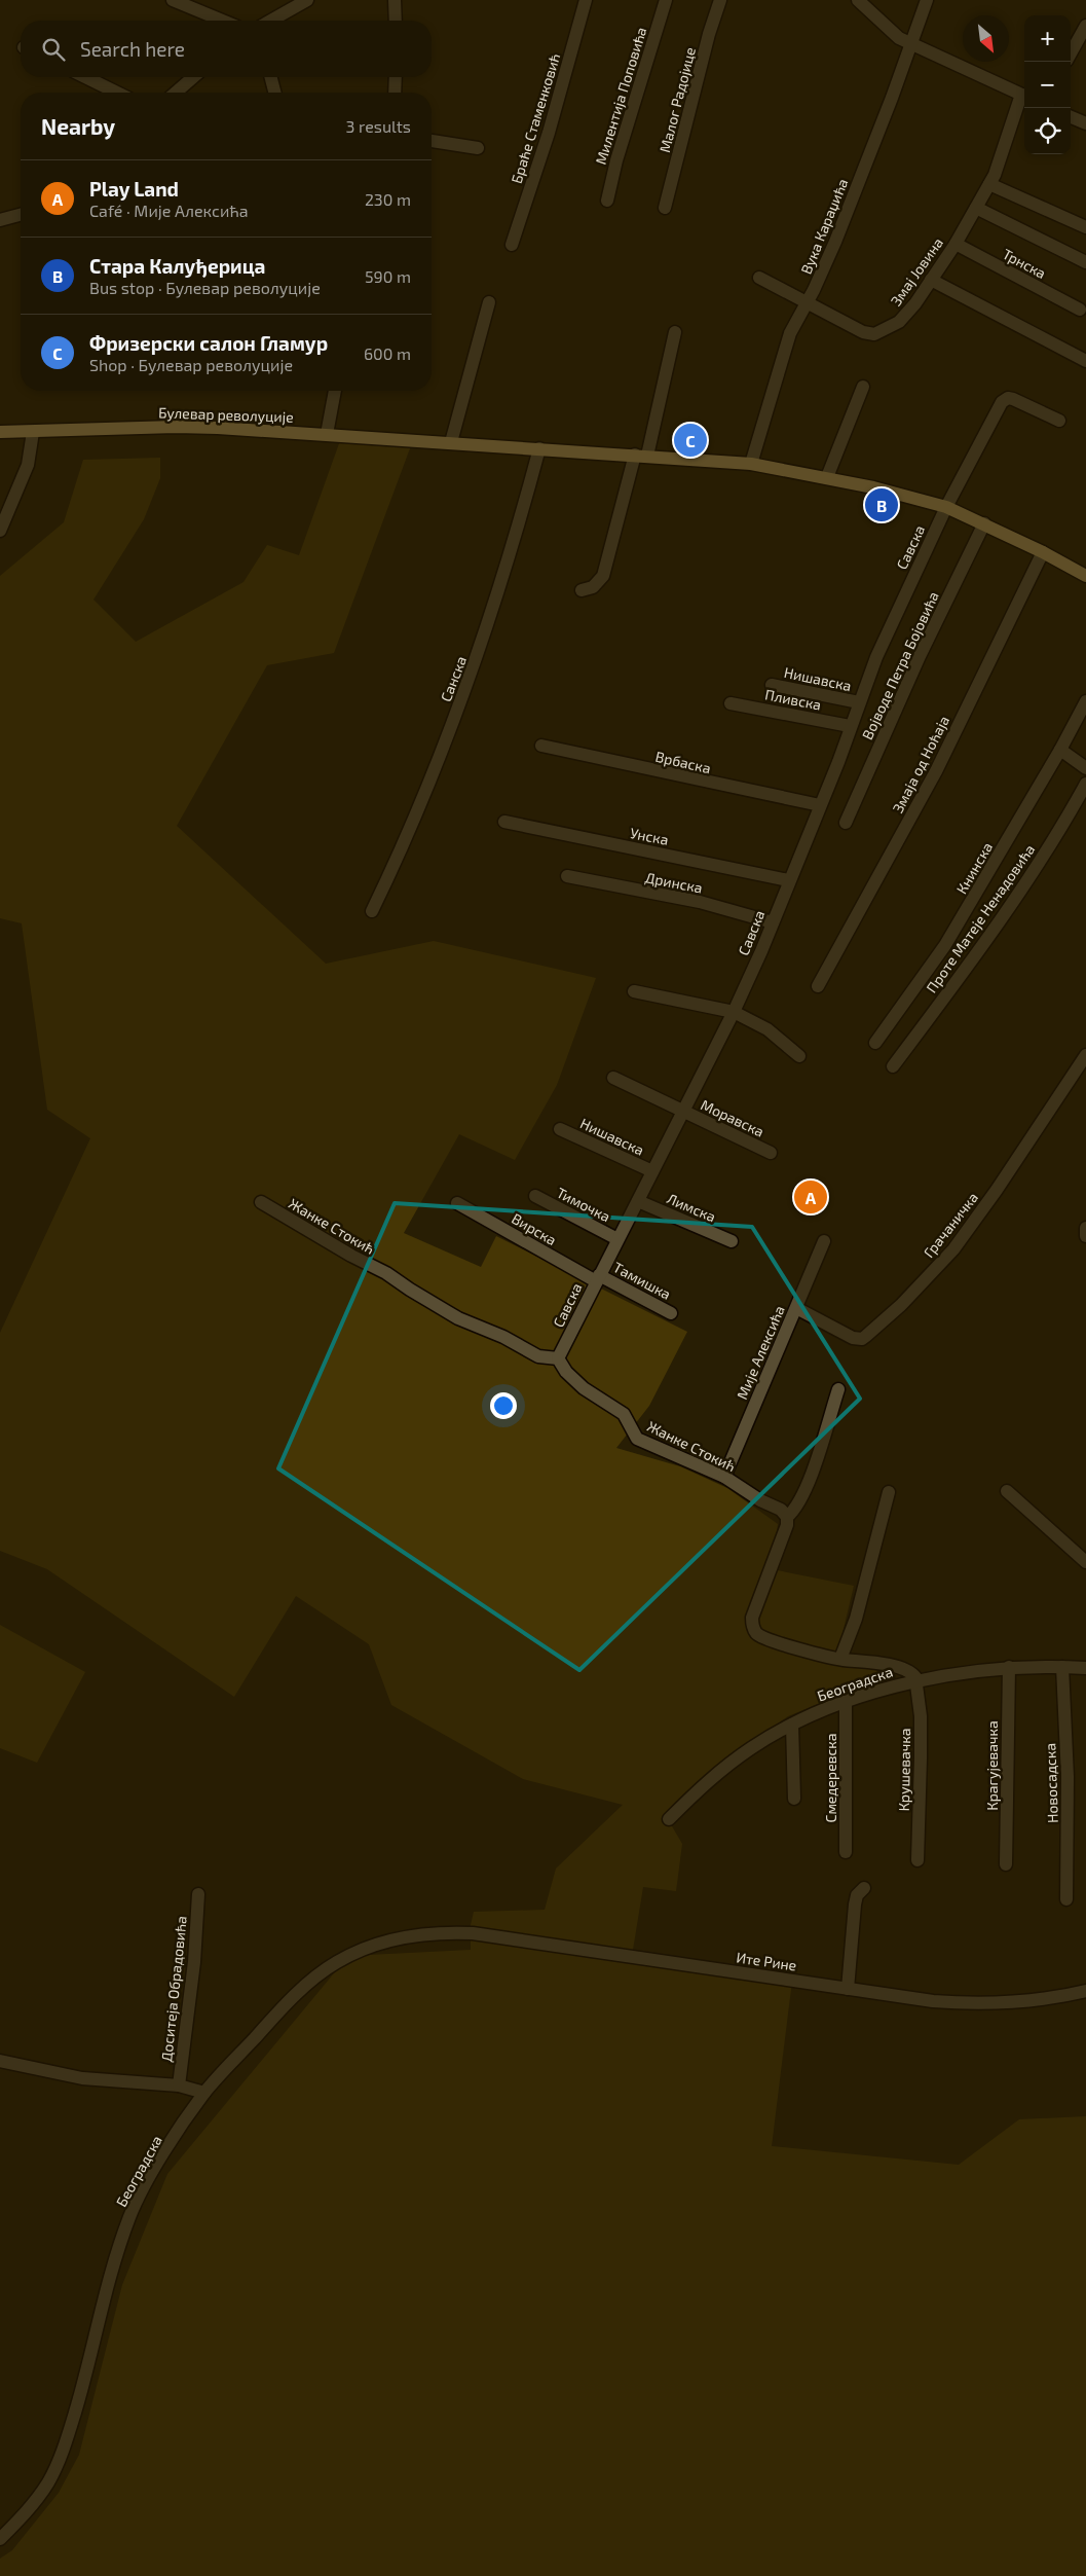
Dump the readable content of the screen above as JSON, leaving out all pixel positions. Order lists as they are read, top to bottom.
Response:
{
  "streets": {
    "main road": ["Булевар револуције"],
    "street": [
      "Милентија Поповића",
      "Малог Радојице",
      "Браће Стаменковић",
      "Вука Караџића",
      "Трнска",
      "Змај Јовина",
      "Савска",
      "Војводе Петра Бојовића",
      "Санска",
      "Нишавска",
      "Пливска",
      "Врбаска",
      "Змаја од Ноћаја",
      "Унска",
      "Книнска",
      "Дринска",
      "Проте Матеје Ненадовића",
      "Моравска",
      "Тимочка",
      "Лимска",
      "Грачаничка",
      "Жанке Стокић",
      "Вирска",
      "Тамишка",
      "Мије Алексића",
      "Београдска",
      "Крагујевачка",
      "Крушевачка",
      "Смедеревска",
      "Новосадска",
      "Ите Рине",
      "Доситеја Обрадовића"
    ]
  },
  "crossings": [
    ["Вука Караџића", "Змај Јовина"],
    ["Вука Караџића", "Булевар револуције"],
    ["Трнска", "Змај Јовина"],
    ["Булевар револуције", "Савска"],
    ["Булевар револуције", "Војводе Петра Бојовића"],
    ["Булевар револуције", "Санска"],
    ["Булевар револуције", "Змаја од Ноћаја"],
    ["Савска", "Нишавска"],
    ["Савска", "Пливска"],
    ["Савска", "Врбаска"],
    ["Савска", "Унска"],
    ["Савска", "Дринска"],
    ["Савска", "Моравска"],
    ["Савска", "Тимочка"],
    ["Савска", "Лимска"],
    ["Савска", "Жанке Стокић"],
    ["Савска", "Вирска"],
    ["Савска", "Тамишка"],
    ["Грачаничка", "Мије Алексића"],
    ["Жанке Стокић", "Мије Алексића"],
    ["Вирска", "Тамишка"],
    ["Београдска", "Крагујевачка"],
    ["Београдска", "Крушевачка"],
    ["Београдска", "Смедеревска"],
    ["Београдска", "Новосадска"],
    ["Београдска", "Ите Рине"]
  ],
  "north": "bottom right",
  "page": {
    "map_buttons": ["+", "−"],
    "search": "Search here",
    "heading": ["Nearby", "3 results"],
    "list": [
      {
        "mark": "A",
        "name": "Play Land",
        "note": "Café · Мије Алексића",
        "value": "230 m"
      },
      {
        "mark": "B",
        "name": "Стара Калуђерица",
        "note": "Bus stop · Булевар револуције",
        "value": "590 m"
      },
      {
        "mark": "C",
        "name": "Фризерски салон Гламур",
        "note": "Shop · Булевар револуције",
        "value": "600 m"
      }
    ],
    "pins": ["C", "B", "A"]
  }
}
